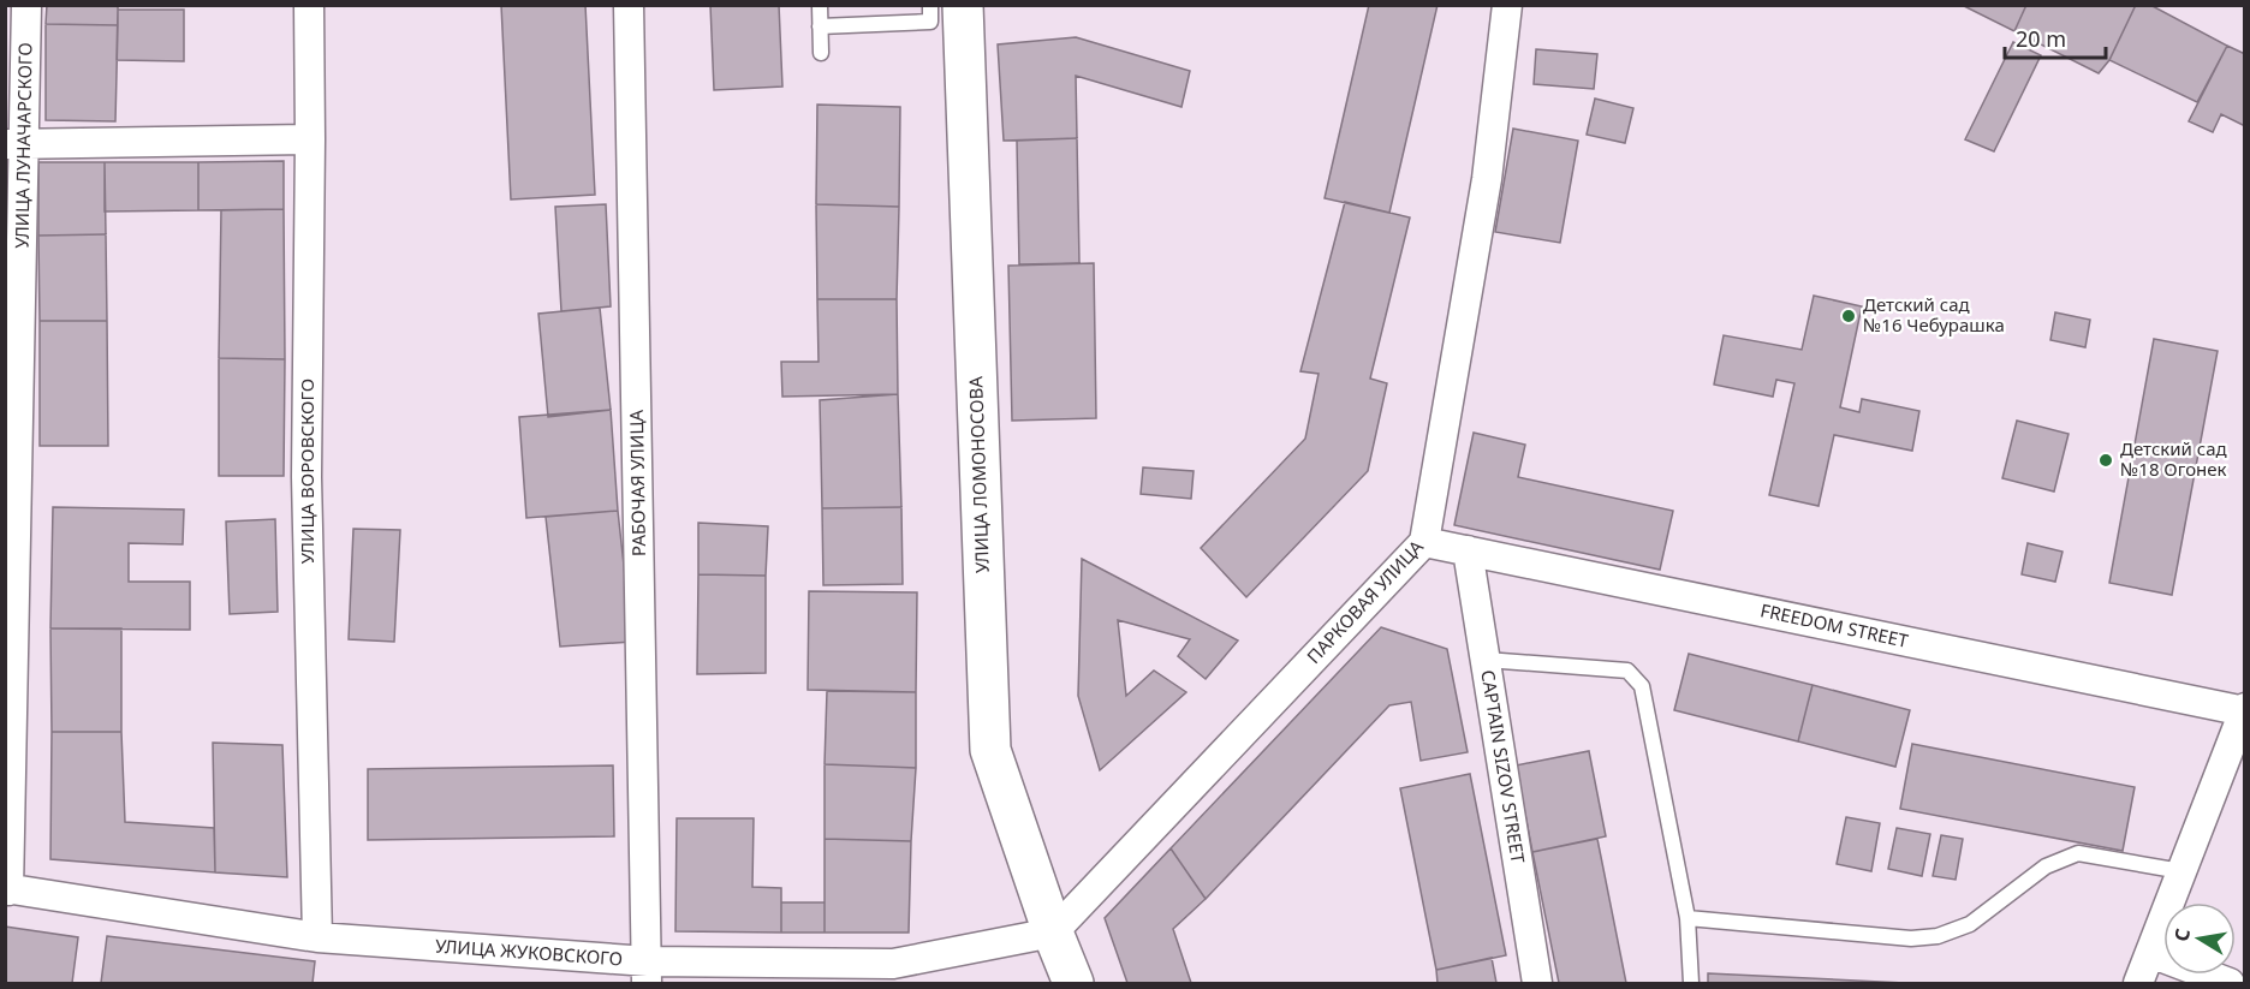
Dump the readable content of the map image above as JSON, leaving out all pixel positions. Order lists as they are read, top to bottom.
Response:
{
  "streets": {
    "street": [
      "УЛИЦА ЛУНАЧАРСКОГО",
      "УЛИЦА ВОРОВСКОГО",
      "УЛИЦА ЛОМОНОСОВА",
      "РАБОЧАЯ УЛИЦА",
      "ПАРКОВАЯ УЛИЦА",
      "FREEDOM STREET",
      "CAPTAIN SIZOV STREET",
      "УЛИЦА ЖУКОВСКОГО"
    ]
  },
  "crossings": [
    ["УЛИЦА ЛУНАЧАРСКОГО", "УЛИЦА ЖУКОВСКОГО"],
    ["УЛИЦА ВОРОВСКОГО", "УЛИЦА ЖУКОВСКОГО"],
    ["УЛИЦА ЛОМОНОСОВА", "ПАРКОВАЯ УЛИЦА"],
    ["УЛИЦА ЛОМОНОСОВА", "УЛИЦА ЖУКОВСКОГО"],
    ["РАБОЧАЯ УЛИЦА", "УЛИЦА ЖУКОВСКОГО"],
    ["ПАРКОВАЯ УЛИЦА", "FREEDOM STREET"],
    ["ПАРКОВАЯ УЛИЦА", "УЛИЦА ЖУКОВСКОГО"],
    ["FREEDOM STREET", "CAPTAIN SIZOV STREET"]
  ],
  "places": ["Детский сад №16 Чебурашка", "Детский сад №18 Огонек"],
  "scale_bar": "20 m",
  "north": "left"
}
